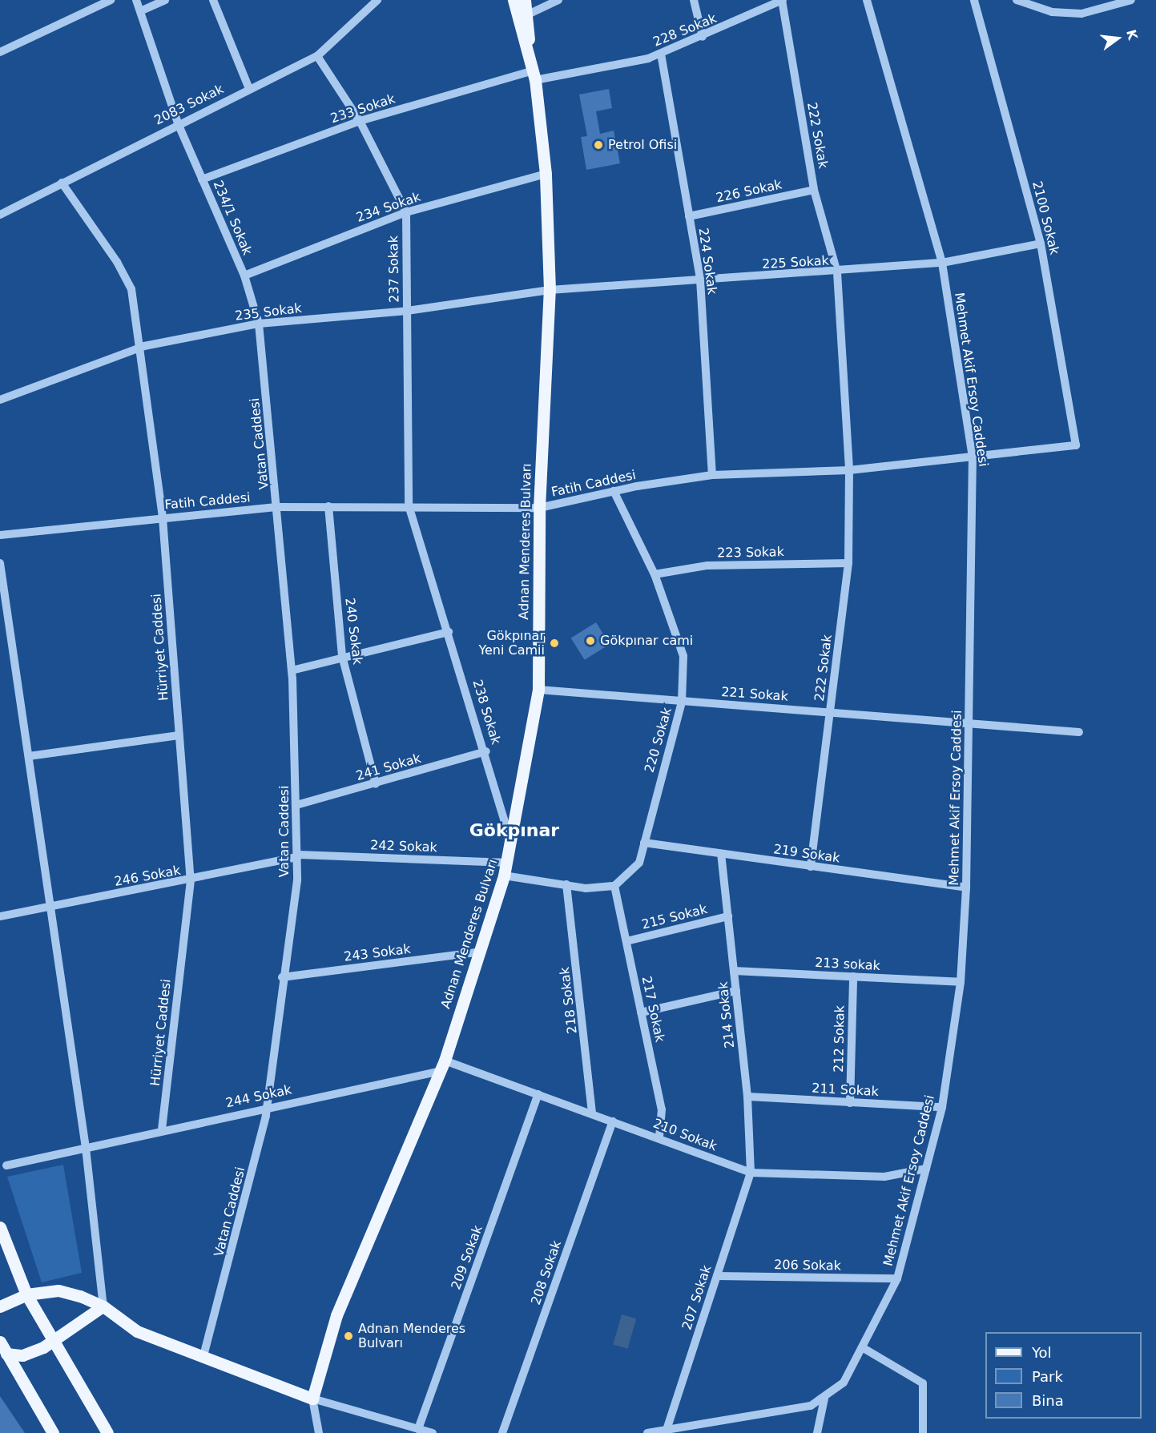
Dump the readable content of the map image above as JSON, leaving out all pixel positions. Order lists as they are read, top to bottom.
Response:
{
  "streets": {
    "main road": ["Adnan Menderes Bulvarı"],
    "street": [
      "228 Sokak",
      "2083 Sokak",
      "233 Sokak",
      "222 Sokak",
      "226 Sokak",
      "234 Sokak",
      "234/1 Sokak",
      "2100 Sokak",
      "224 Sokak",
      "225 Sokak",
      "237 Sokak",
      "235 Sokak",
      "Mehmet Akif Ersoy Caddesi",
      "Vatan Caddesi",
      "Fatih Caddesi",
      "223 Sokak",
      "240 Sokak",
      "Hürriyet Caddesi",
      "221 Sokak",
      "238 Sokak",
      "220 Sokak",
      "241 Sokak",
      "242 Sokak",
      "219 Sokak",
      "246 Sokak",
      "215 Sokak",
      "243 Sokak",
      "213 sokak",
      "218 Sokak",
      "217 Sokak",
      "214 Sokak",
      "212 Sokak",
      "211 Sokak",
      "244 Sokak",
      "210 Sokak",
      "209 Sokak",
      "206 Sokak",
      "208 Sokak",
      "207 Sokak"
    ]
  },
  "crossings": [
    ["228 Sokak", "233 Sokak"],
    ["228 Sokak", "222 Sokak"],
    ["228 Sokak", "224 Sokak"],
    ["228 Sokak", "Adnan Menderes Bulvarı"],
    ["2083 Sokak", "234/1 Sokak"],
    ["2083 Sokak", "237 Sokak"],
    ["2083 Sokak", "Hürriyet Caddesi"],
    ["233 Sokak", "234/1 Sokak"],
    ["233 Sokak", "237 Sokak"],
    ["233 Sokak", "Adnan Menderes Bulvarı"],
    ["222 Sokak", "226 Sokak"],
    ["222 Sokak", "225 Sokak"],
    ["222 Sokak", "Fatih Caddesi"],
    ["222 Sokak", "223 Sokak"],
    ["222 Sokak", "221 Sokak"],
    ["222 Sokak", "219 Sokak"],
    ["226 Sokak", "224 Sokak"],
    ["234 Sokak", "234/1 Sokak"],
    ["234 Sokak", "237 Sokak"],
    ["234 Sokak", "Adnan Menderes Bulvarı"],
    ["234/1 Sokak", "235 Sokak"],
    ["234/1 Sokak", "Vatan Caddesi"],
    ["2100 Sokak", "225 Sokak"],
    ["2100 Sokak", "Fatih Caddesi"],
    ["224 Sokak", "225 Sokak"],
    ["224 Sokak", "Fatih Caddesi"],
    ["225 Sokak", "235 Sokak"],
    ["225 Sokak", "Mehmet Akif Ersoy Caddesi"],
    ["225 Sokak", "Adnan Menderes Bulvarı"],
    ["237 Sokak", "235 Sokak"],
    ["237 Sokak", "Fatih Caddesi"],
    ["237 Sokak", "238 Sokak"],
    ["235 Sokak", "Vatan Caddesi"],
    ["235 Sokak", "Adnan Menderes Bulvarı"],
    ["235 Sokak", "Hürriyet Caddesi"],
    ["Mehmet Akif Ersoy Caddesi", "Fatih Caddesi"],
    ["Mehmet Akif Ersoy Caddesi", "221 Sokak"],
    ["Mehmet Akif Ersoy Caddesi", "219 Sokak"],
    ["Mehmet Akif Ersoy Caddesi", "213 sokak"],
    ["Mehmet Akif Ersoy Caddesi", "211 Sokak"],
    ["Mehmet Akif Ersoy Caddesi", "210 Sokak"],
    ["Mehmet Akif Ersoy Caddesi", "206 Sokak"],
    ["Mehmet Akif Ersoy Caddesi", "207 Sokak"],
    ["Vatan Caddesi", "Fatih Caddesi"],
    ["Vatan Caddesi", "241 Sokak"],
    ["Vatan Caddesi", "242 Sokak"],
    ["Vatan Caddesi", "246 Sokak"],
    ["Vatan Caddesi", "243 Sokak"],
    ["Vatan Caddesi", "244 Sokak"],
    ["Fatih Caddesi", "Adnan Menderes Bulvarı"],
    ["Fatih Caddesi", "240 Sokak"],
    ["Fatih Caddesi", "Hürriyet Caddesi"],
    ["Fatih Caddesi", "238 Sokak"],
    ["Fatih Caddesi", "220 Sokak"],
    ["Adnan Menderes Bulvarı", "221 Sokak"],
    ["Adnan Menderes Bulvarı", "238 Sokak"],
    ["Adnan Menderes Bulvarı", "242 Sokak"],
    ["Adnan Menderes Bulvarı", "243 Sokak"],
    ["Adnan Menderes Bulvarı", "244 Sokak"],
    ["Adnan Menderes Bulvarı", "210 Sokak"],
    ["223 Sokak", "220 Sokak"],
    ["240 Sokak", "241 Sokak"],
    ["Hürriyet Caddesi", "246 Sokak"],
    ["Hürriyet Caddesi", "244 Sokak"],
    ["221 Sokak", "220 Sokak"],
    ["238 Sokak", "241 Sokak"],
    ["220 Sokak", "219 Sokak"],
    ["220 Sokak", "217 Sokak"],
    ["242 Sokak", "246 Sokak"],
    ["219 Sokak", "214 Sokak"],
    ["215 Sokak", "217 Sokak"],
    ["215 Sokak", "214 Sokak"],
    ["213 sokak", "214 Sokak"],
    ["213 sokak", "212 Sokak"],
    ["218 Sokak", "210 Sokak"],
    ["217 Sokak", "210 Sokak"],
    ["214 Sokak", "211 Sokak"],
    ["214 Sokak", "210 Sokak"],
    ["214 Sokak", "207 Sokak"],
    ["212 Sokak", "211 Sokak"],
    ["210 Sokak", "209 Sokak"],
    ["210 Sokak", "208 Sokak"],
    ["210 Sokak", "207 Sokak"],
    ["206 Sokak", "207 Sokak"]
  ],
  "districts": ["Gökpınar"],
  "places": [
    "Petrol Ofisi",
    "Gökpınar cami",
    "Gökpınar Yeni Camii",
    "Adnan Menderes Bulvarı"
  ],
  "legend": ["Yol", "Park", "Bina"],
  "north": "right"
}
